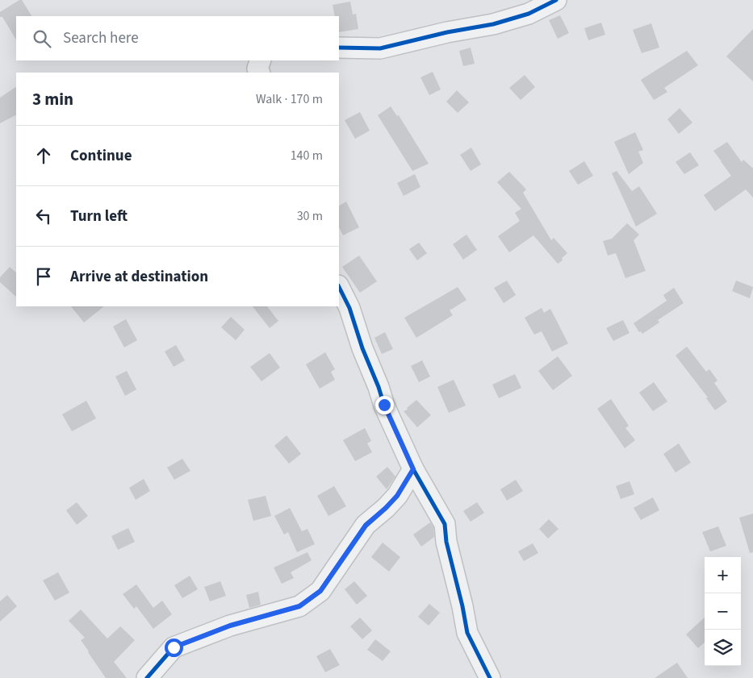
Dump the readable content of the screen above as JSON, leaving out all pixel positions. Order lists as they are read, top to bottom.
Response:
{
  "page": {
    "search": "Search here",
    "heading": ["3 min", "Walk · 170 m"],
    "list": [
      ["Continue", "140 m"],
      ["Turn left", "30 m"],
      "Arrive at destination"
    ],
    "map_buttons": ["+", "−"]
  }
}
